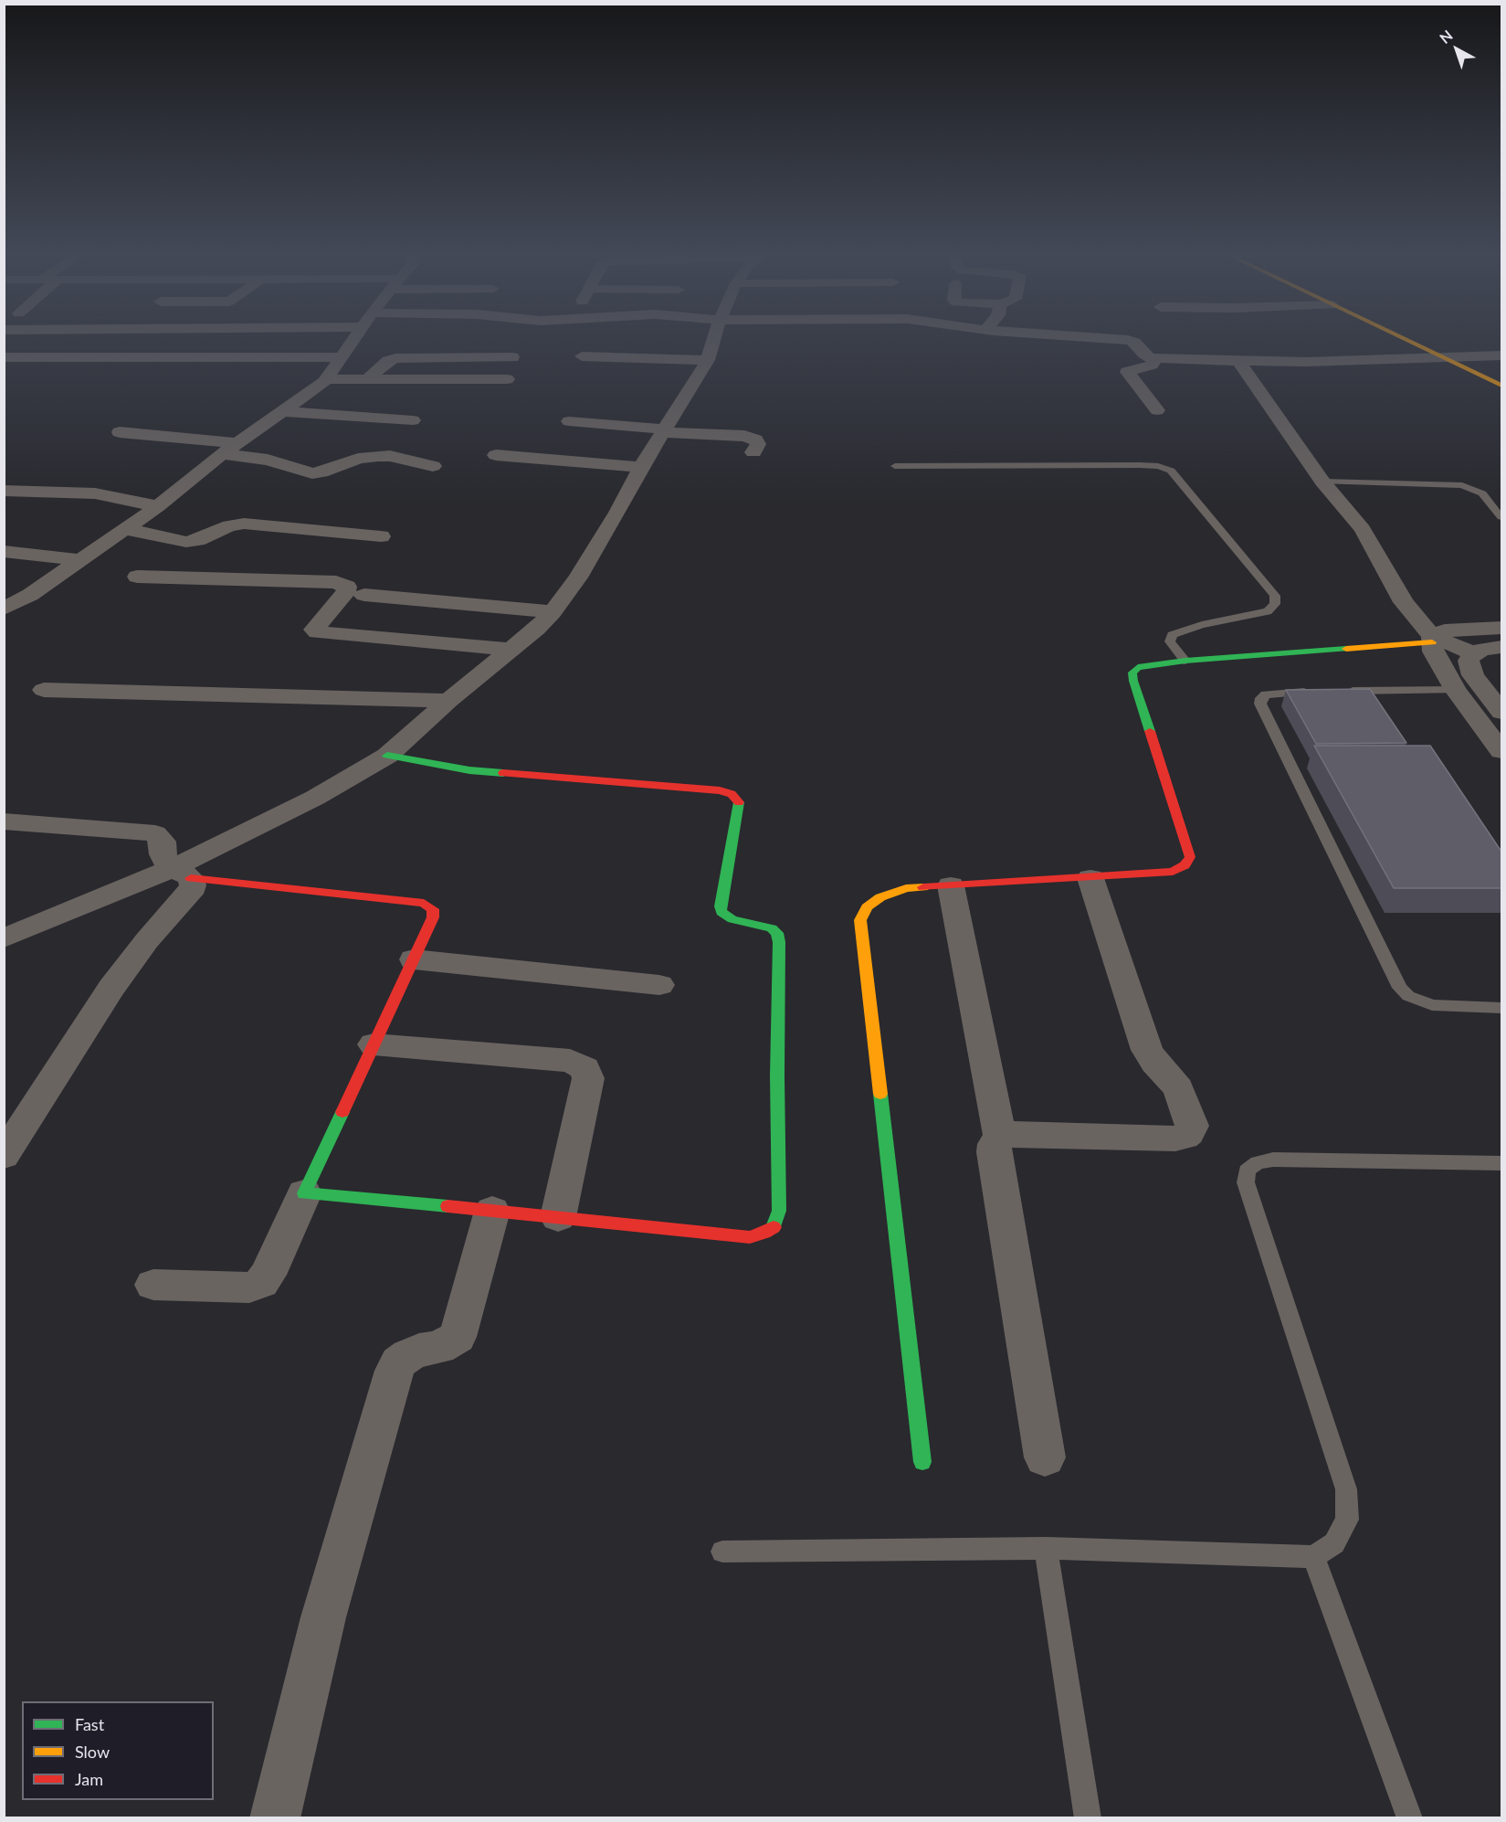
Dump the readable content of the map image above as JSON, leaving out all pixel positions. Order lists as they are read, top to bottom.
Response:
{
  "legend": ["Fast", "Slow", "Jam"],
  "north": "top left"
}
